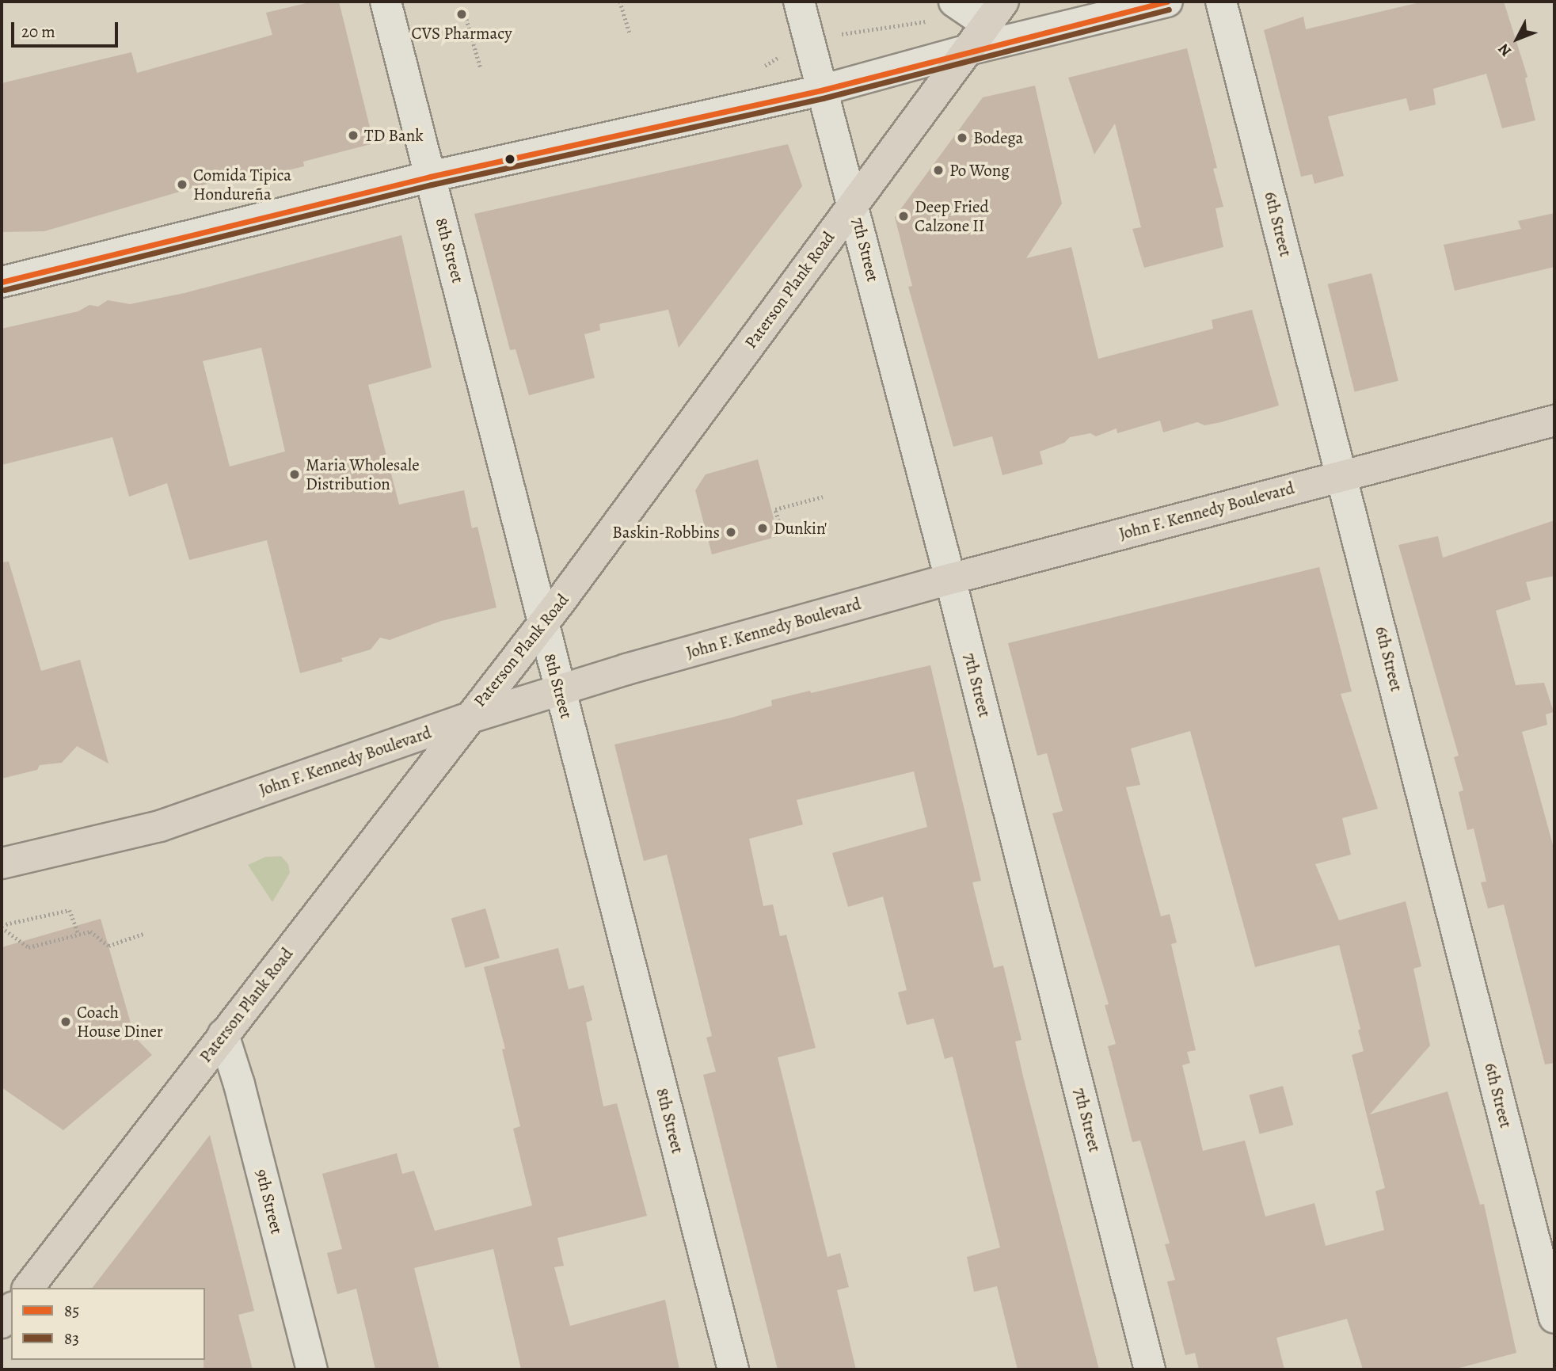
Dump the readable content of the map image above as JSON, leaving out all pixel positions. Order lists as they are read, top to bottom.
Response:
{
  "streets": {
    "main road": ["Paterson Plank Road", "John F. Kennedy Boulevard"],
    "street": [
      "6th Street",
      "7th Street",
      "8th Street",
      "9th Street"
    ]
  },
  "crossings": [
    ["6th Street", "John F. Kennedy Boulevard"],
    ["7th Street", "Paterson Plank Road"],
    ["7th Street", "John F. Kennedy Boulevard"],
    ["8th Street", "Paterson Plank Road"],
    ["8th Street", "John F. Kennedy Boulevard"],
    ["Paterson Plank Road", "John F. Kennedy Boulevard"],
    ["Paterson Plank Road", "9th Street"]
  ],
  "places": [
    "CVS Pharmacy",
    "TD Bank",
    "Bodega",
    "Po Wong",
    "Comida Tipica Hondureña",
    "Deep Fried Calzone II",
    "Maria Wholesale Distribution",
    "Dunkin'",
    "Baskin-Robbins",
    "Coach House Diner"
  ],
  "lines": ["transit line 85", "transit line 83"],
  "legend": ["85", "83"],
  "scale_bar": "20 m",
  "north": "bottom left"
}
